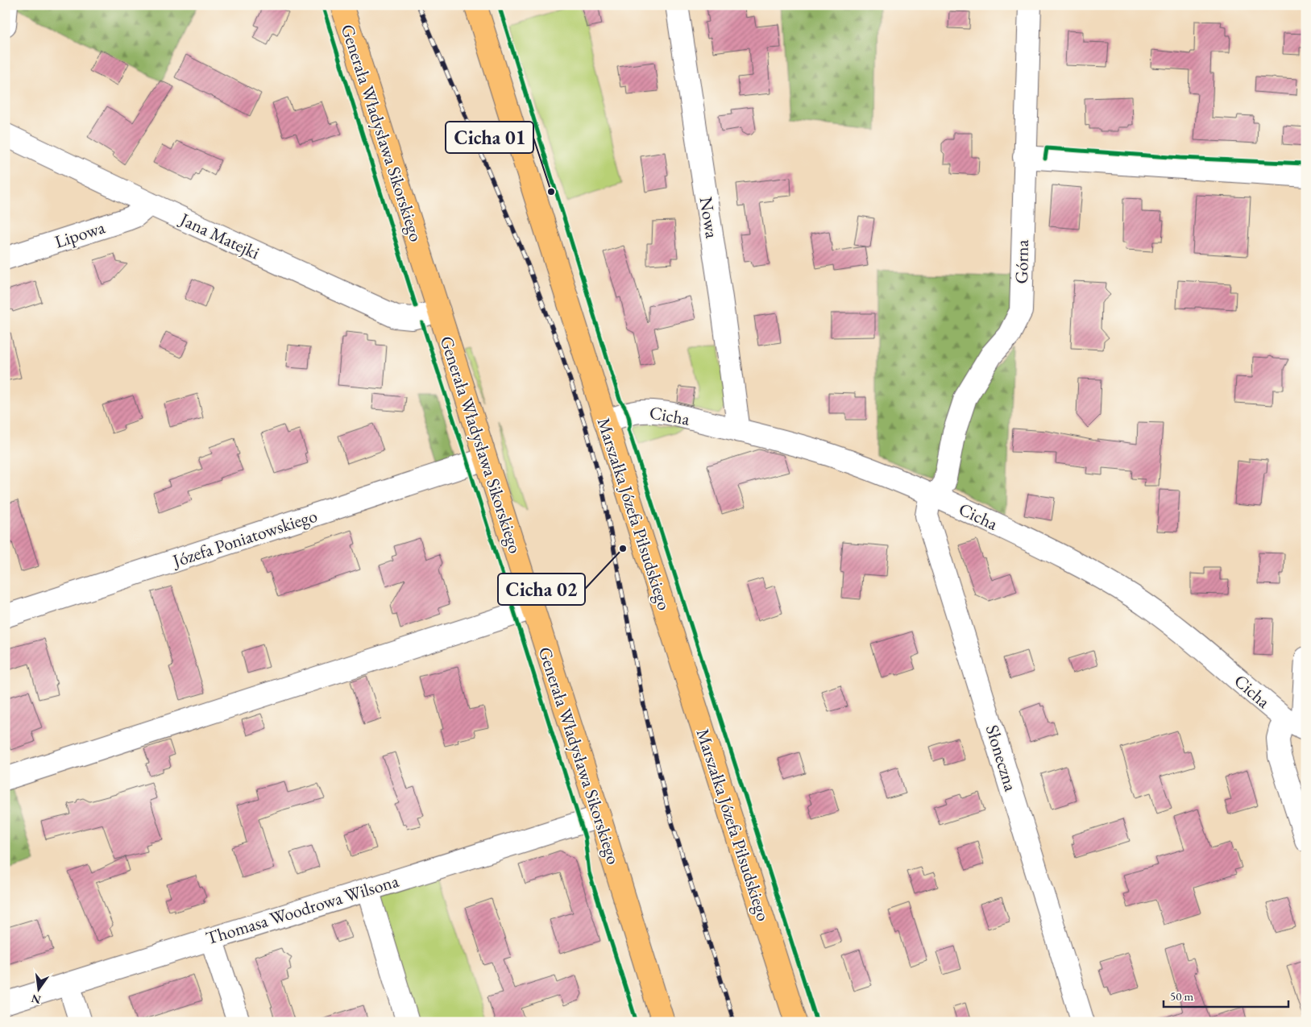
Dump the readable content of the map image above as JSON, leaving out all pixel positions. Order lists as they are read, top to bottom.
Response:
{
  "streets": {
    "main road": ["Generała Władysława Sikorskiego", "Marszałka Józefa Piłsudskiego"],
    "street": [
      "Nowa",
      "Lipowa",
      "Jana Matejki",
      "Górna",
      "Cicha",
      "Józefa Poniatowskiego",
      "Słoneczna",
      "Thomasa Woodrowa Wilsona"
    ]
  },
  "crossings": [
    ["Generała Władysława Sikorskiego", "Jana Matejki"],
    ["Generała Władysława Sikorskiego", "Józefa Poniatowskiego"],
    ["Generała Władysława Sikorskiego", "Thomasa Woodrowa Wilsona"],
    ["Nowa", "Cicha"],
    ["Lipowa", "Jana Matejki"],
    ["Górna", "Cicha"],
    ["Górna", "Słoneczna"],
    ["Cicha", "Marszałka Józefa Piłsudskiego"],
    ["Cicha", "Słoneczna"]
  ],
  "places": ["Cicha 01", "Cicha 02"],
  "scale_bar": "50 m",
  "north": "bottom"
}
